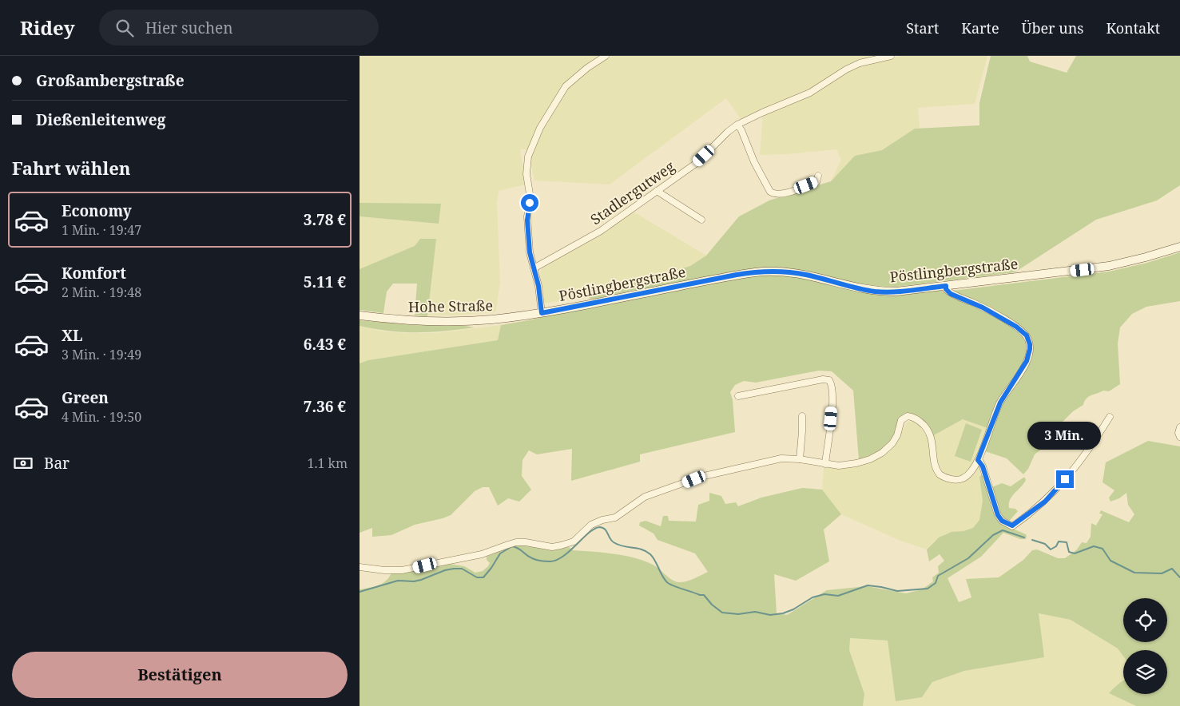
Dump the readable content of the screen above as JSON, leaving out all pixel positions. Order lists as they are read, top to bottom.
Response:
{
  "streets": {
    "main road": ["Pöstlingbergstraße", "Hohe Straße"],
    "street": ["Stadlergutweg"]
  },
  "crossings": [
    ["Pöstlingbergstraße", "Hohe Straße"]
  ],
  "page": {
    "header": "Ridey",
    "search": "Hier suchen",
    "nav": [
      "Start",
      "Karte",
      "Über uns",
      "Kontakt"
    ],
    "banner": ["Großambergstraße", "Dießenleitenweg"],
    "heading": "Fahrt wählen",
    "list": [
      {
        "name": "Economy",
        "note": "1 Min. · 19:47",
        "value": "3.78 €"
      },
      {
        "name": "Komfort",
        "note": "2 Min. · 19:48",
        "value": "5.11 €"
      },
      {
        "name": "XL",
        "note": "3 Min. · 19:49",
        "value": "6.43 €"
      },
      {
        "name": "Green",
        "note": "4 Min. · 19:50",
        "value": "7.36 €"
      }
    ],
    "bubble": "3 Min.",
    "pay": ["Bar", "1.1 km"],
    "buttons": "Bestätigen"
  }
}
